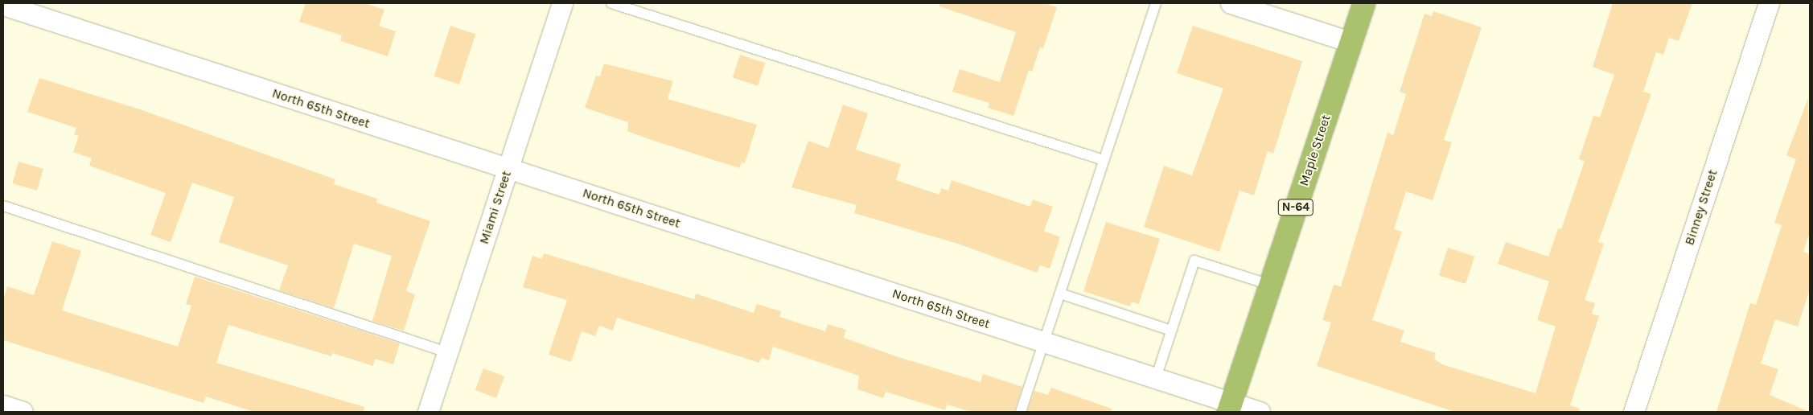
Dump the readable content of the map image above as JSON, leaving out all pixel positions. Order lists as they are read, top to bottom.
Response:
{
  "streets": {
    "main road": ["Maple Street", "N-64"],
    "street": ["North 65th Street", "Miami Street", "Binney Street"]
  },
  "crossings": [
    ["North 65th Street", "Maple Street"],
    ["North 65th Street", "Miami Street"]
  ]
}
